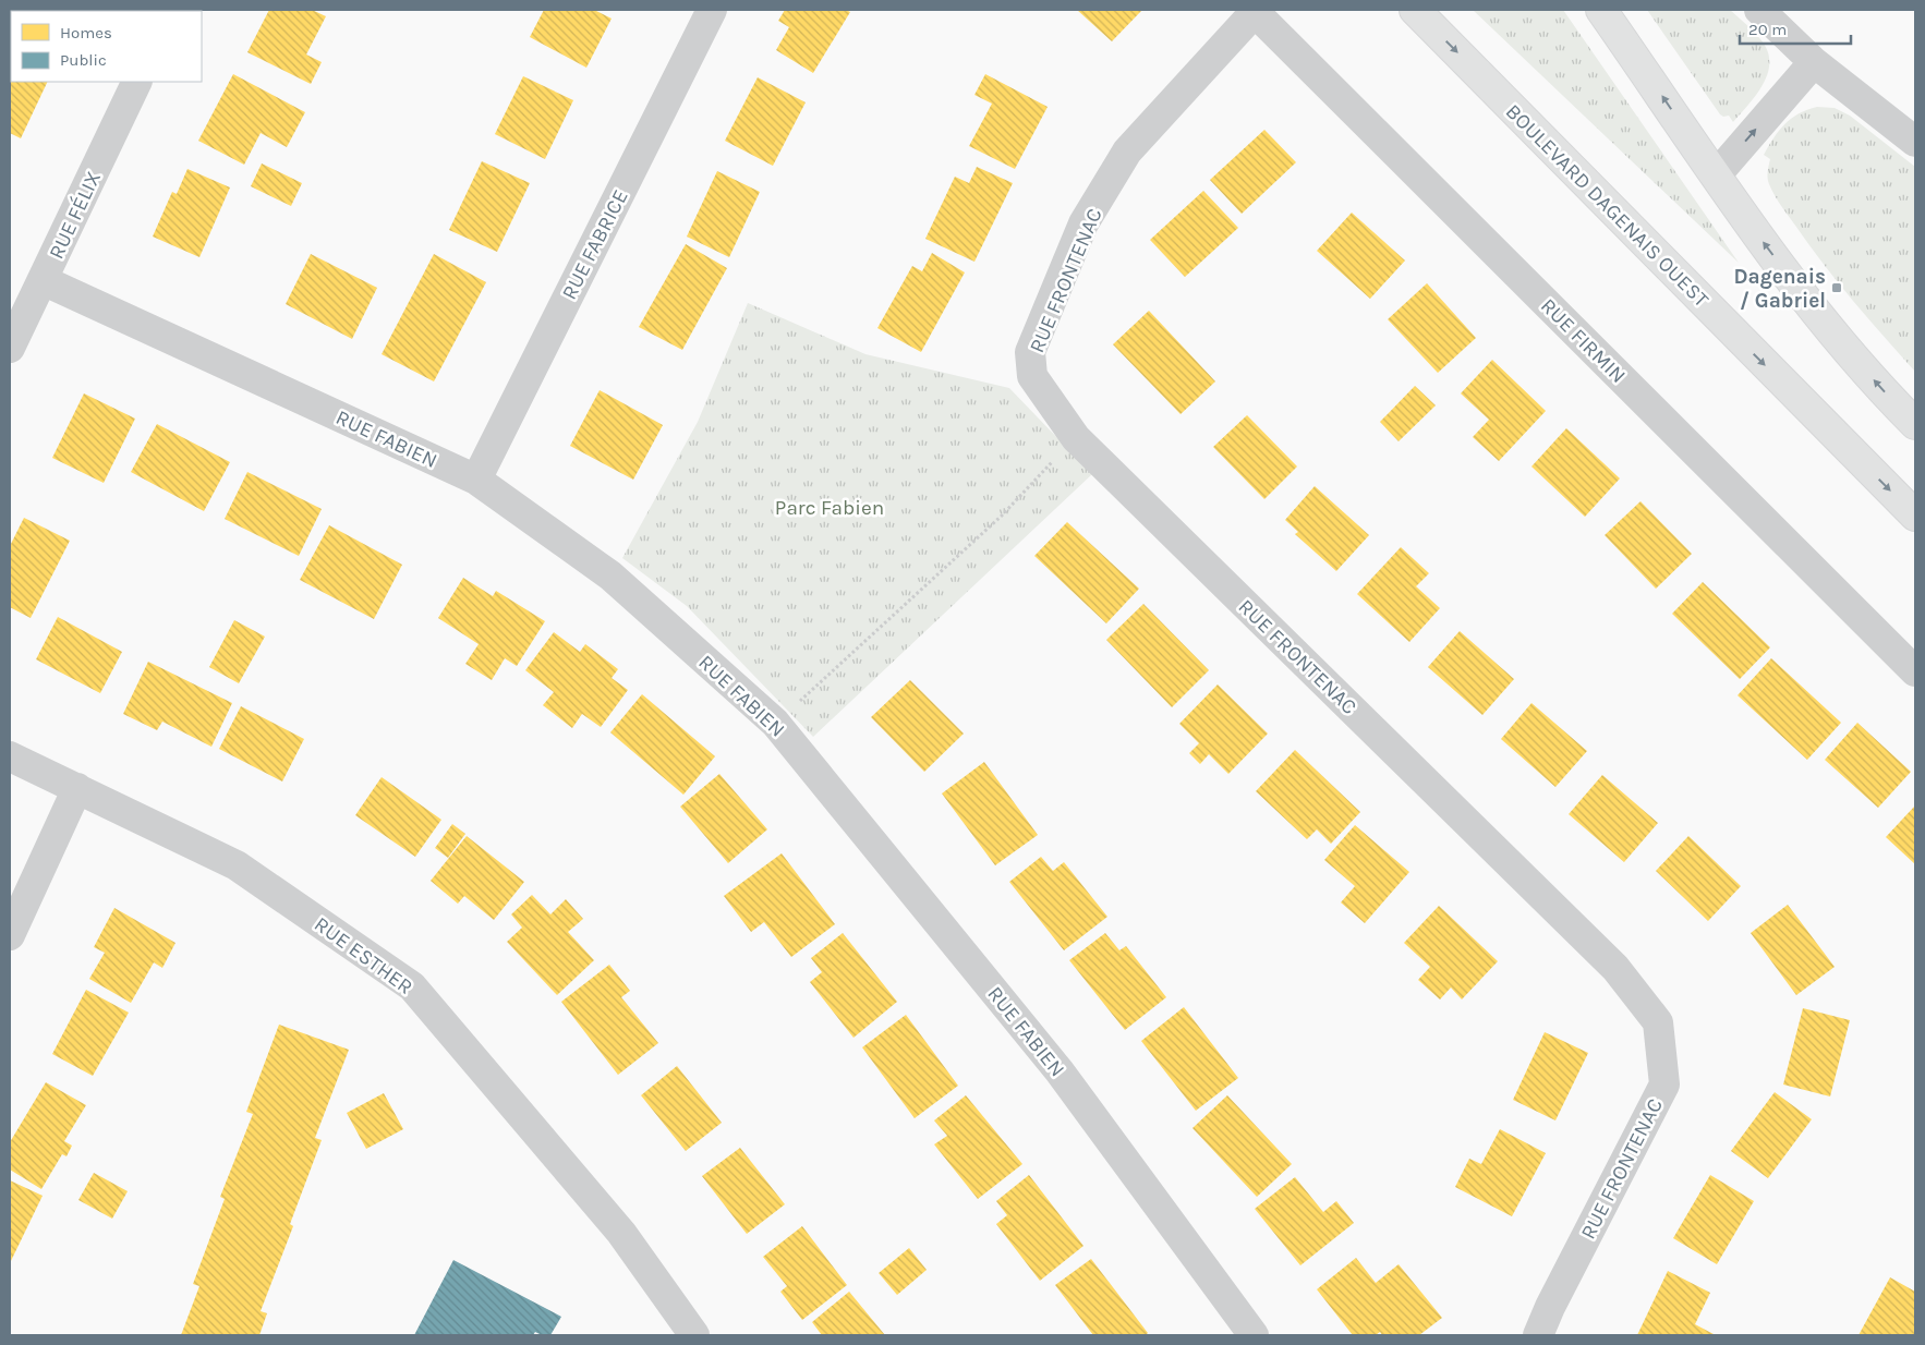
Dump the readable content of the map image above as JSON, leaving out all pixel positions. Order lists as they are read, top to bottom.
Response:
{
  "streets": {
    "main road": ["BOULEVARD DAGENAIS OUEST"],
    "street": [
      "RUE FÉLIX",
      "RUE FABRICE",
      "RUE FRONTENAC",
      "RUE FIRMIN",
      "RUE FABIEN",
      "RUE ESTHER"
    ]
  },
  "crossings": [
    ["RUE FÉLIX", "RUE FABIEN"],
    ["RUE FABRICE", "RUE FABIEN"],
    ["RUE FRONTENAC", "RUE FIRMIN"]
  ],
  "parks": ["Parc Fabien"],
  "places": {
    "transit": ["Dagenais / Gabriel"]
  },
  "legend": ["Homes", "Public"],
  "scale_bar": "20 m"
}
